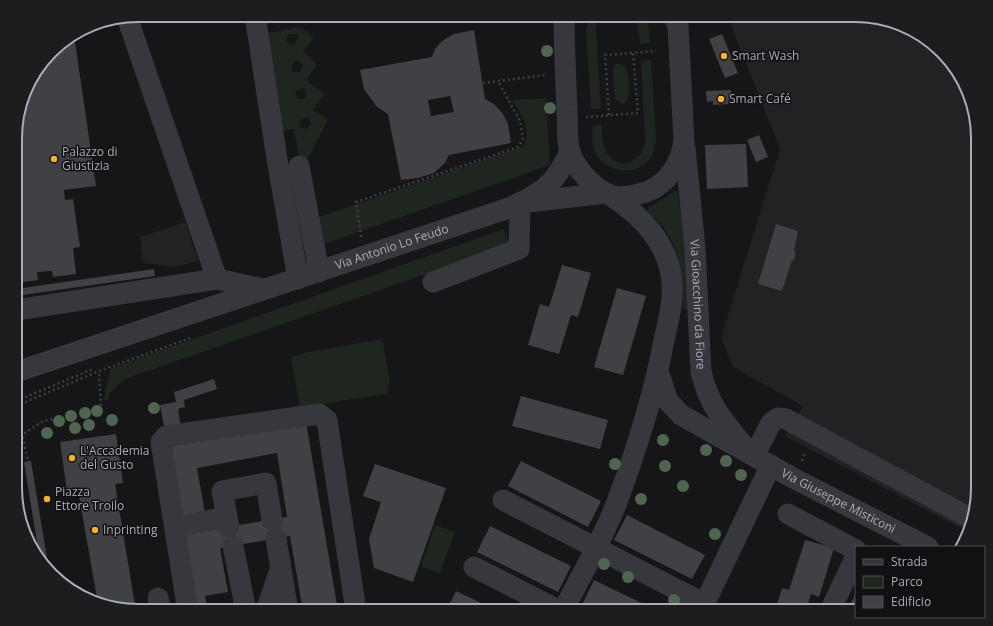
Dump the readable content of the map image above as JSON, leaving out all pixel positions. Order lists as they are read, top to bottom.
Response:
{
  "streets": {
    "street": ["Via Antonio Lo Feudo", "Via Gioacchino da Fiore", "Via Giuseppe Misticoni"]
  },
  "crossings": [
    ["Via Antonio Lo Feudo", "Via Gioacchino da Fiore"],
    ["Via Gioacchino da Fiore", "Via Giuseppe Misticoni"]
  ],
  "places": [
    "Smart Wash",
    "Smart Café",
    "Palazzo di Giustizia",
    "L'Accademia del Gusto",
    "Piazza Ettore Troilo",
    "Inprinting"
  ],
  "legend": ["Strada", "Parco", "Edificio"]
}
